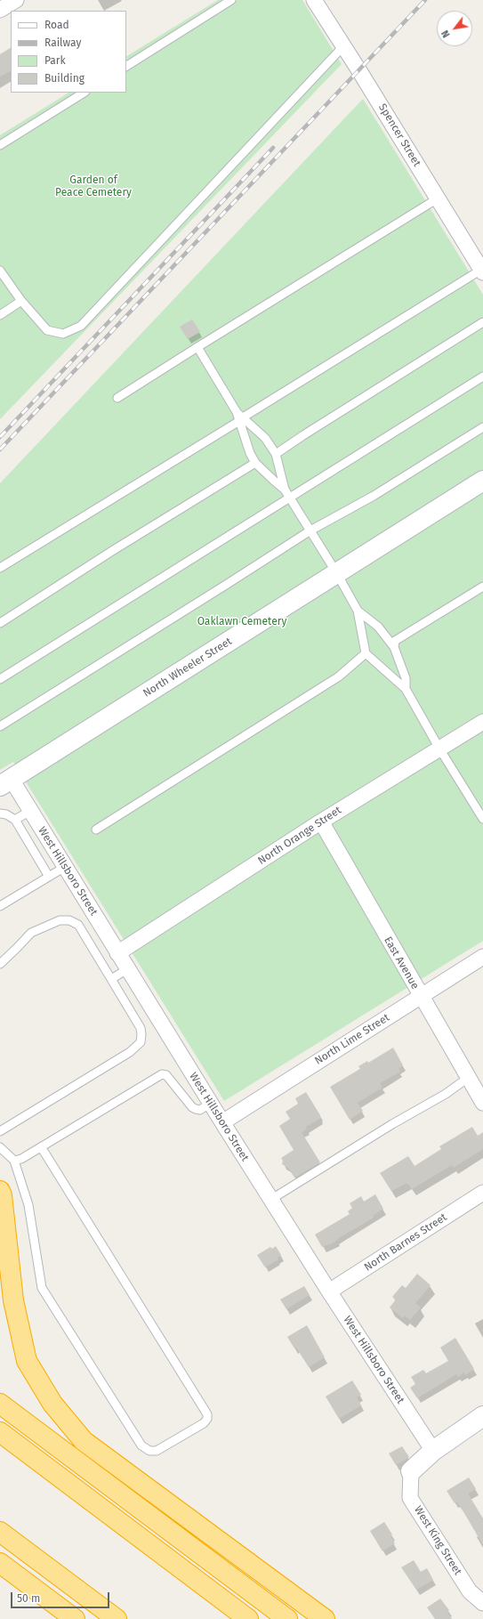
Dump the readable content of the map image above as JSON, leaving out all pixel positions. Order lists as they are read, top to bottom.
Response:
{
  "streets": {
    "main road": ["North Wheeler Street"],
    "street": [
      "Spencer Street",
      "North Orange Street",
      "West Hillsboro Street",
      "East Avenue",
      "North Lime Street",
      "North Barnes Street",
      "West King Street"
    ]
  },
  "crossings": [
    ["North Wheeler Street", "West Hillsboro Street"],
    ["North Orange Street", "West Hillsboro Street"],
    ["North Orange Street", "East Avenue"],
    ["West Hillsboro Street", "North Lime Street"],
    ["West Hillsboro Street", "North Barnes Street"],
    ["East Avenue", "North Lime Street"]
  ],
  "parks": ["Garden of Peace Cemetery", "Oaklawn Cemetery"],
  "legend": [
    "Road",
    "Railway",
    "Park",
    "Building"
  ],
  "scale_bar": "50 m",
  "north": "bottom left"
}
